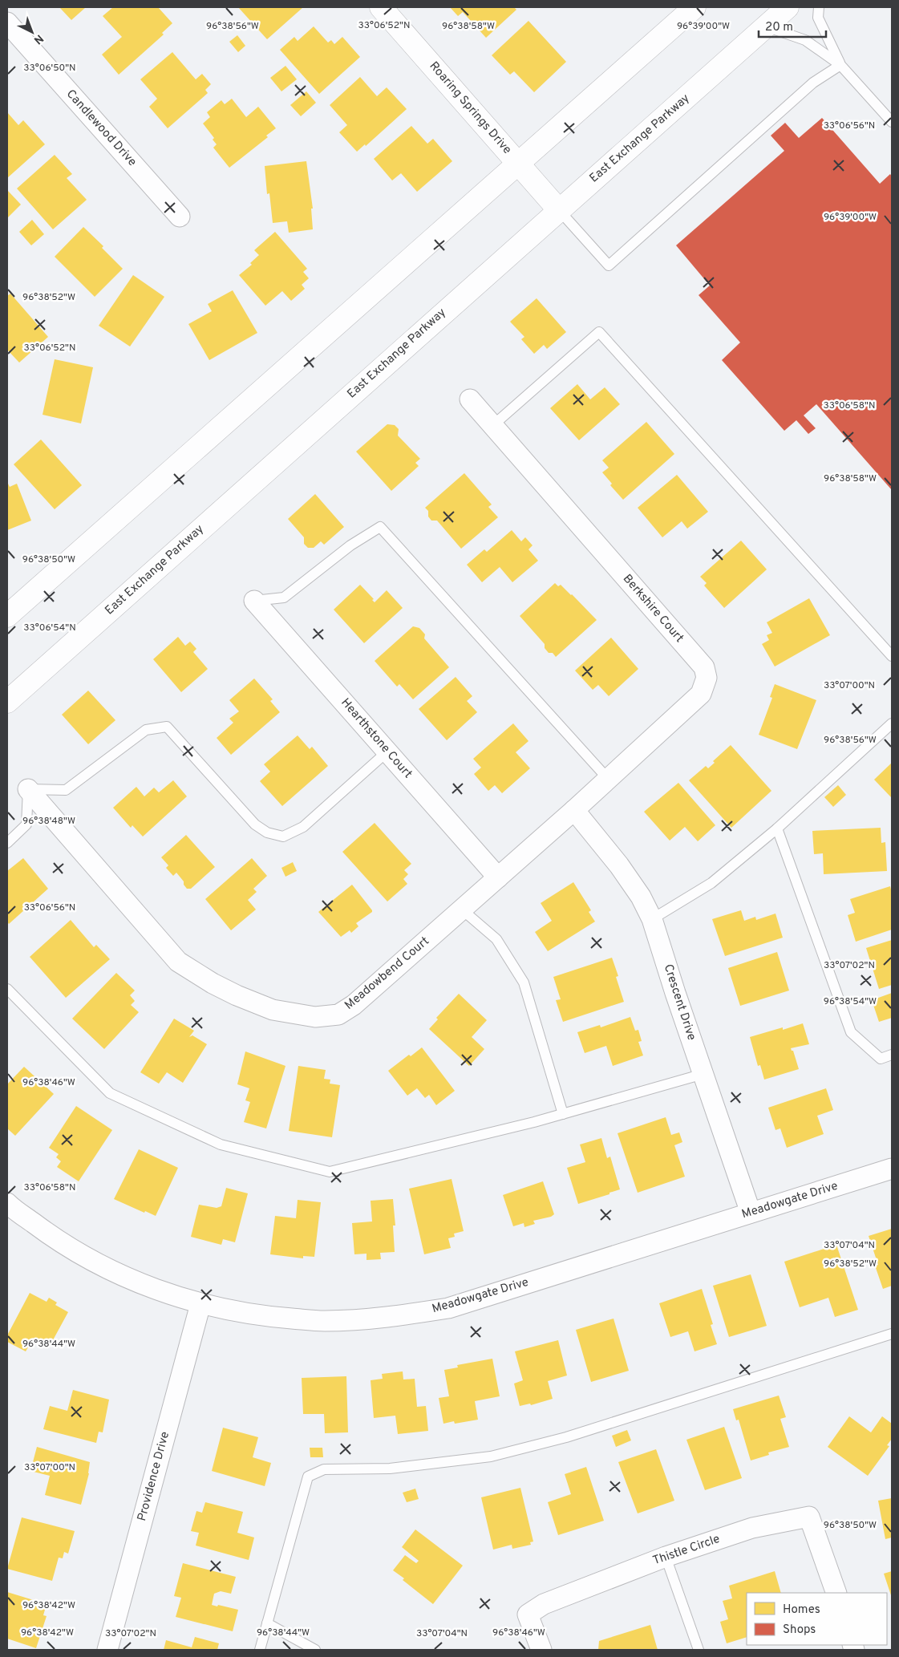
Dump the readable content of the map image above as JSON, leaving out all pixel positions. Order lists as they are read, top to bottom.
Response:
{
  "streets": {
    "main road": ["Roaring Springs Drive", "East Exchange Parkway"],
    "street": [
      "Candlewood Drive",
      "Berkshire Court",
      "Hearthstone Court",
      "Meadowbend Court",
      "Crescent Drive",
      "Meadowgate Drive",
      "Providence Drive",
      "Thistle Circle"
    ]
  },
  "crossings": [
    ["Roaring Springs Drive", "East Exchange Parkway"],
    ["Berkshire Court", "Meadowbend Court"],
    ["Berkshire Court", "Crescent Drive"],
    ["Hearthstone Court", "Meadowbend Court"],
    ["Meadowbend Court", "Crescent Drive"],
    ["Crescent Drive", "Meadowgate Drive"],
    ["Meadowgate Drive", "Providence Drive"]
  ],
  "legend": ["Homes", "Shops"],
  "scale_bar": "20 m",
  "north": "bottom right",
  "coordinates": [
    "33°06'52\"N",
    "96°38'56\"W",
    "96°38'58\"W",
    "96°39'00\"W",
    "33°06'50\"N",
    "33°06'56\"N",
    "96°38'52\"W",
    "33°06'58\"N",
    "96°38'50\"W",
    "33°06'54\"N",
    "33°07'00\"N",
    "96°38'48\"W",
    "33°07'02\"N",
    "96°38'54\"W",
    "96°38'46\"W",
    "33°07'04\"N",
    "96°38'44\"W",
    "96°38'42\"W"
  ]
}
